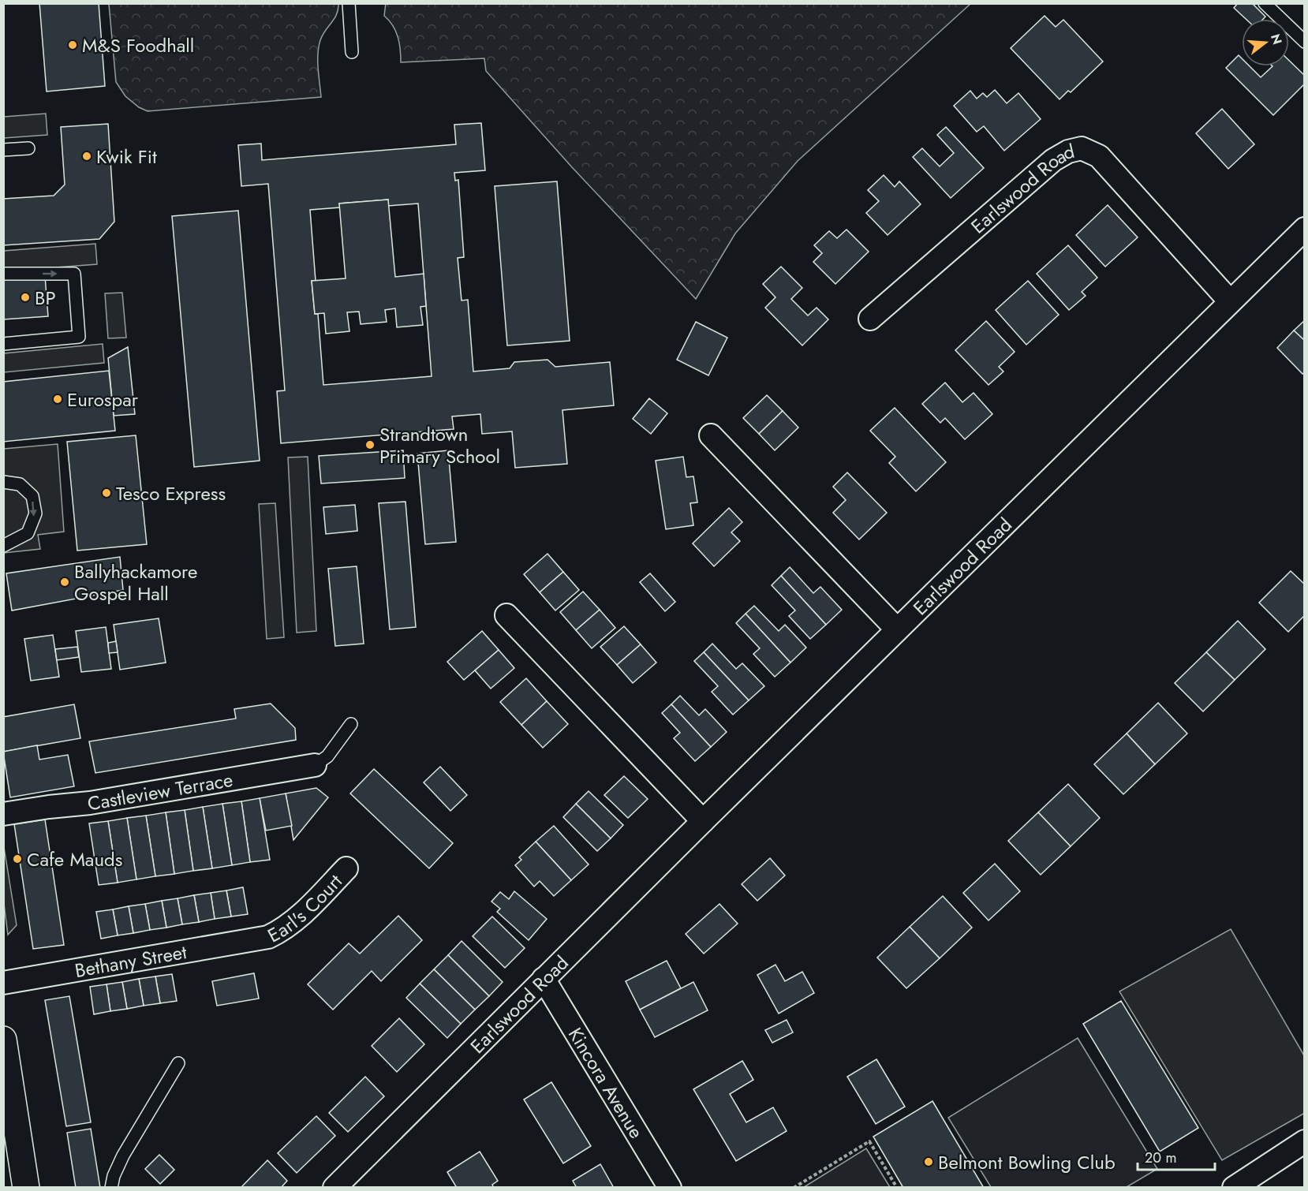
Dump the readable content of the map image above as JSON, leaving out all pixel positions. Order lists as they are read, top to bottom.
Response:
{
  "streets": {
    "street": [
      "Earlswood Road",
      "Castleview Terrace",
      "Earl's Court",
      "Bethany Street",
      "Kincora Avenue"
    ]
  },
  "crossings": [
    ["Earlswood Road", "Kincora Avenue"],
    ["Earl's Court", "Bethany Street"]
  ],
  "places": [
    "M&S Foodhall",
    "Kwik Fit",
    "BP",
    "Eurospar",
    "Strandtown Primary School",
    "Tesco Express",
    "Ballyhackamore Gospel Hall",
    "Cafe Mauds",
    "Belmont Bowling Club"
  ],
  "scale_bar": "20 m",
  "north": "right"
}
